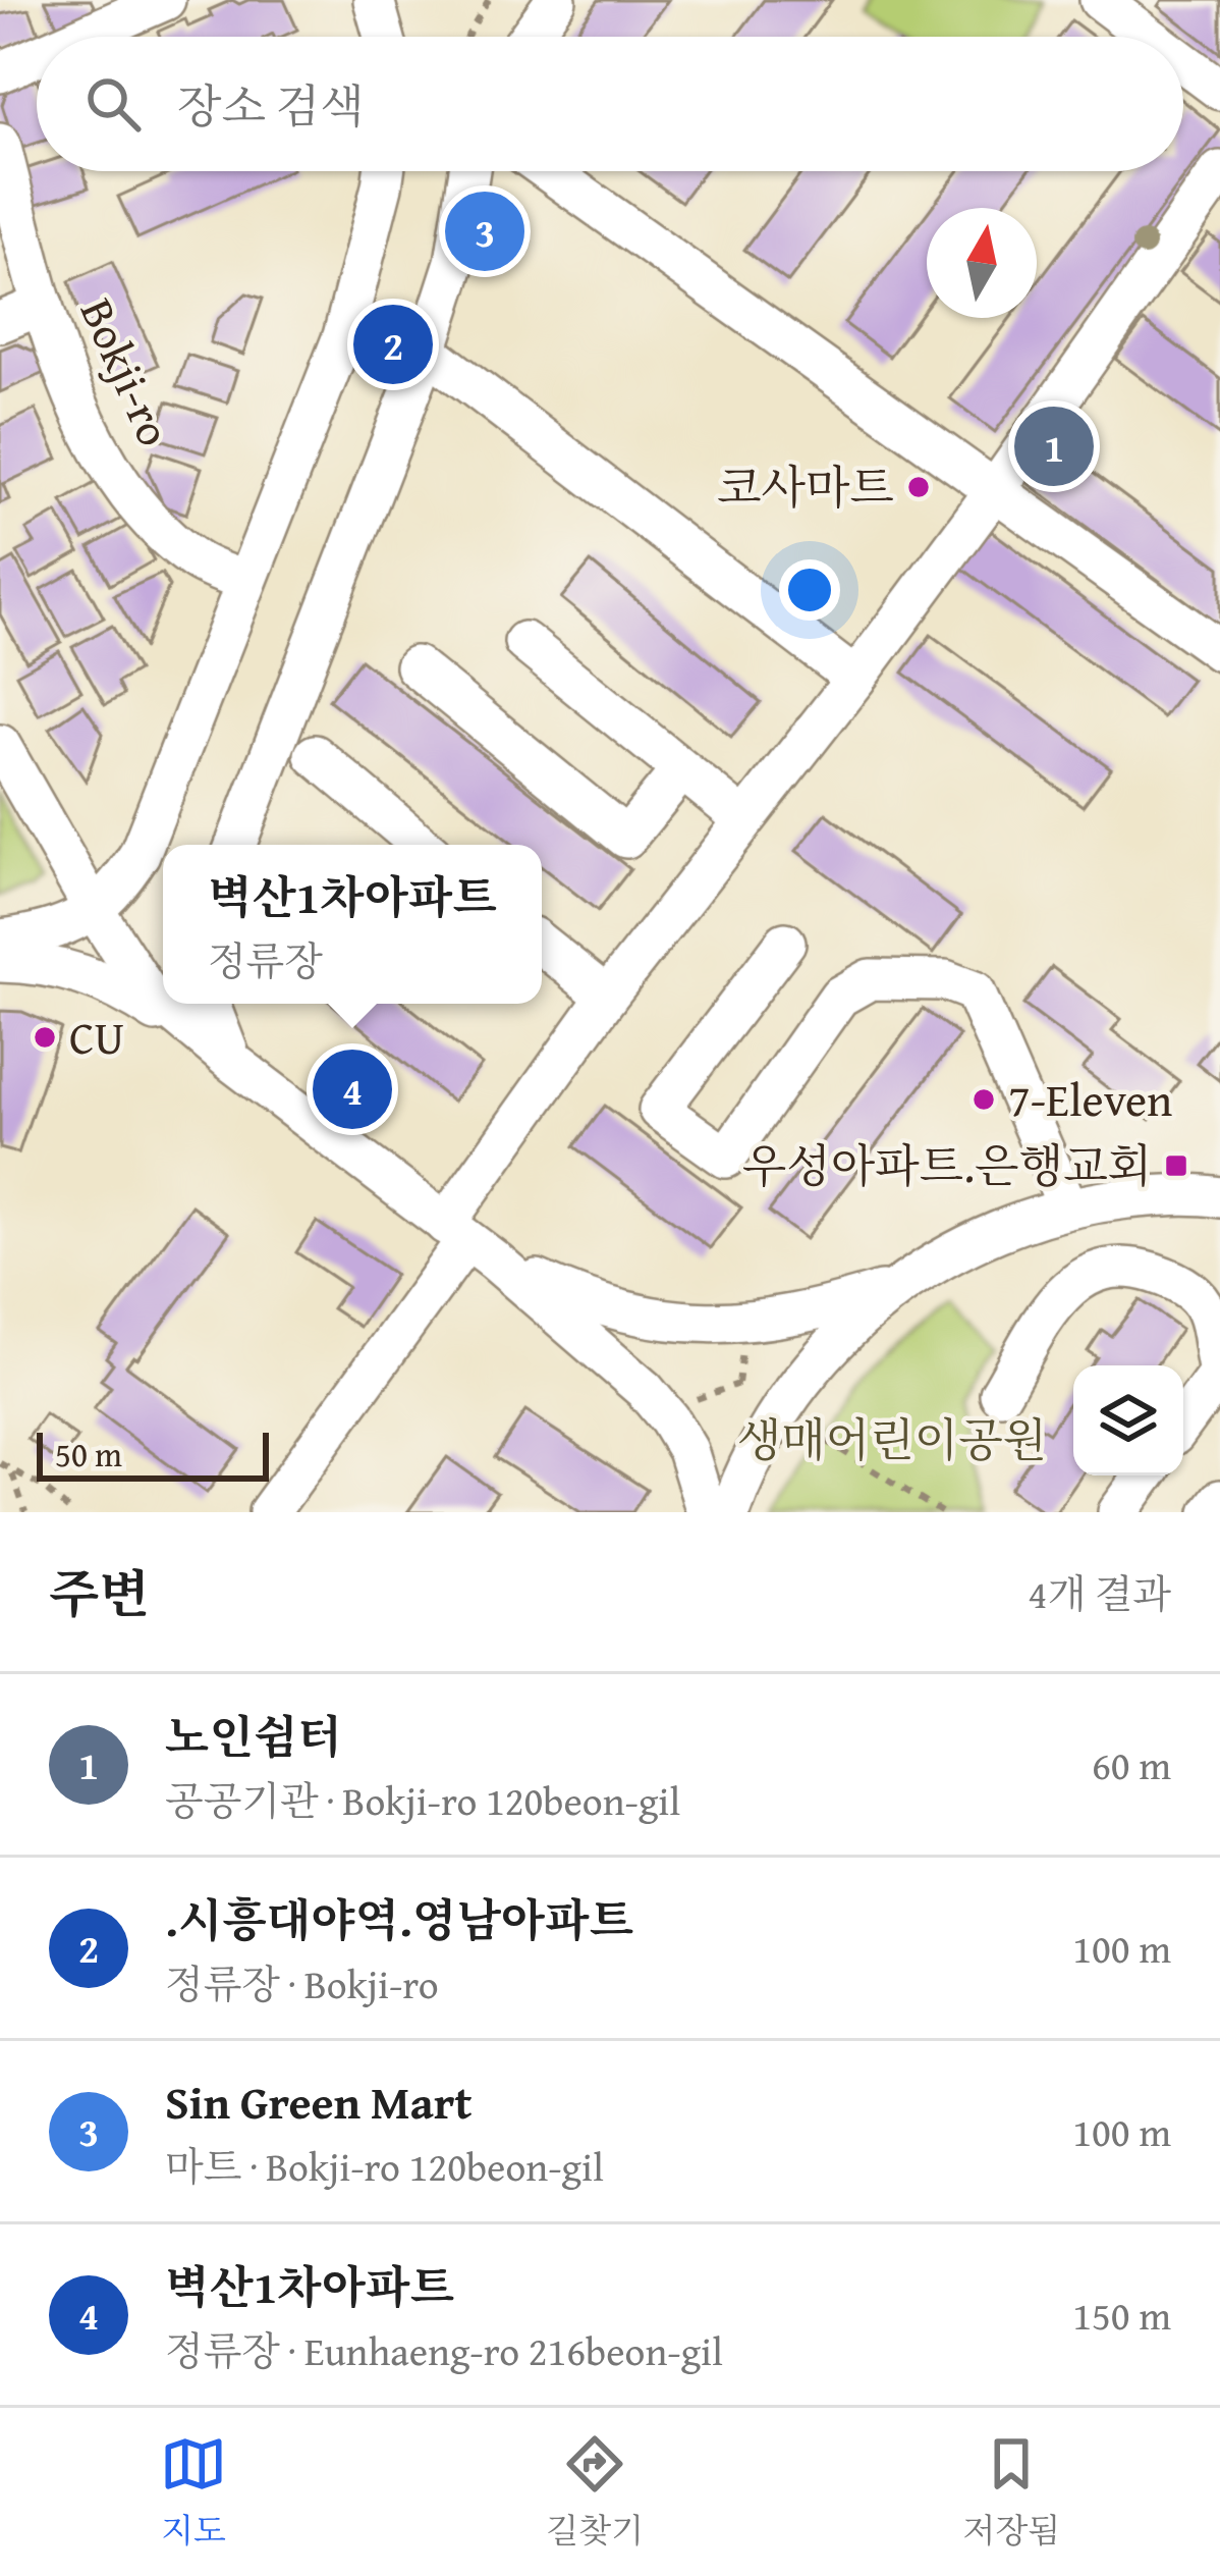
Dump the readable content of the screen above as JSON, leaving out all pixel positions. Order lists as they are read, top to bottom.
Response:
{
  "streets": {
    "street": ["Bokji-ro"]
  },
  "parks": ["생매어린이공원"],
  "places": {
    "other": ["코사마트", "CU", "7-Eleven"],
    "transit": ["우성아파트.은행교회"]
  },
  "scale_bar": "50 m",
  "north": "top",
  "page": {
    "search": "장소 검색",
    "pins": [
      "3",
      "2",
      "1",
      "4"
    ],
    "popup": ["벽산1차아파트", "정류장"],
    "scale": "50 m",
    "heading": ["주변", "4개 결과"],
    "list": [
      {
        "mark": "1",
        "name": "노인쉼터",
        "note": "공공기관 · Bokji-ro 120beon-gil",
        "value": "60 m"
      },
      {
        "mark": "2",
        "name": ".시흥대야역.영남아파트",
        "note": "정류장 · Bokji-ro",
        "value": "100 m"
      },
      {
        "mark": "3",
        "name": "Sin Green Mart",
        "note": "마트 · Bokji-ro 120beon-gil",
        "value": "100 m"
      },
      {
        "mark": "4",
        "name": "벽산1차아파트",
        "note": "정류장 · Eunhaeng-ro 216beon-gil",
        "value": "150 m"
      }
    ],
    "nav": ["지도", "길찾기", "저장됨"]
  }
}
